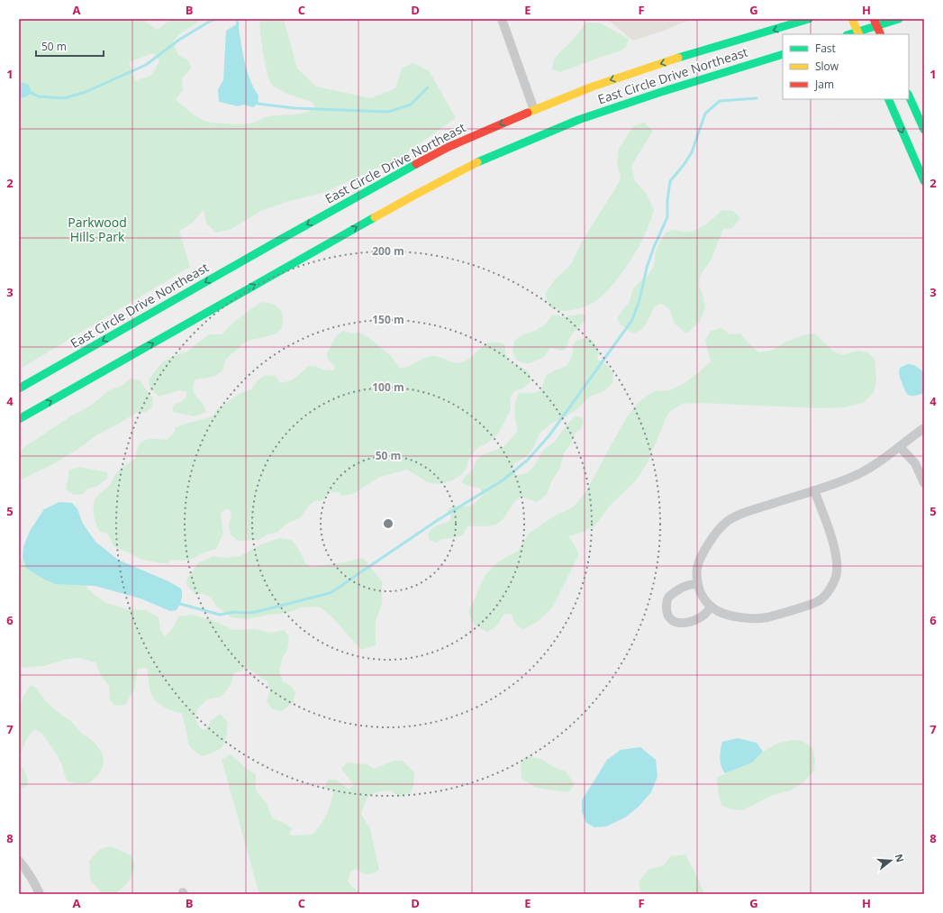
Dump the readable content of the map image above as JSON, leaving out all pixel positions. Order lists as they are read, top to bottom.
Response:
{
  "streets": {
    "main road": ["East Circle Drive Northeast"]
  },
  "parks": ["Parkwood Hills Park"],
  "legend": ["Fast", "Slow", "Jam"],
  "scale_bar": "50 m",
  "north": "right",
  "grid": {
    "columns": [
      "A",
      "B",
      "C",
      "D",
      "E",
      "F",
      "G",
      "H"
    ],
    "rows": [
      "1",
      "2",
      "3",
      "4",
      "5",
      "6",
      "7",
      "8"
    ]
  },
  "rings": [
    "200 m",
    "150 m",
    "100 m",
    "50 m"
  ]
}
